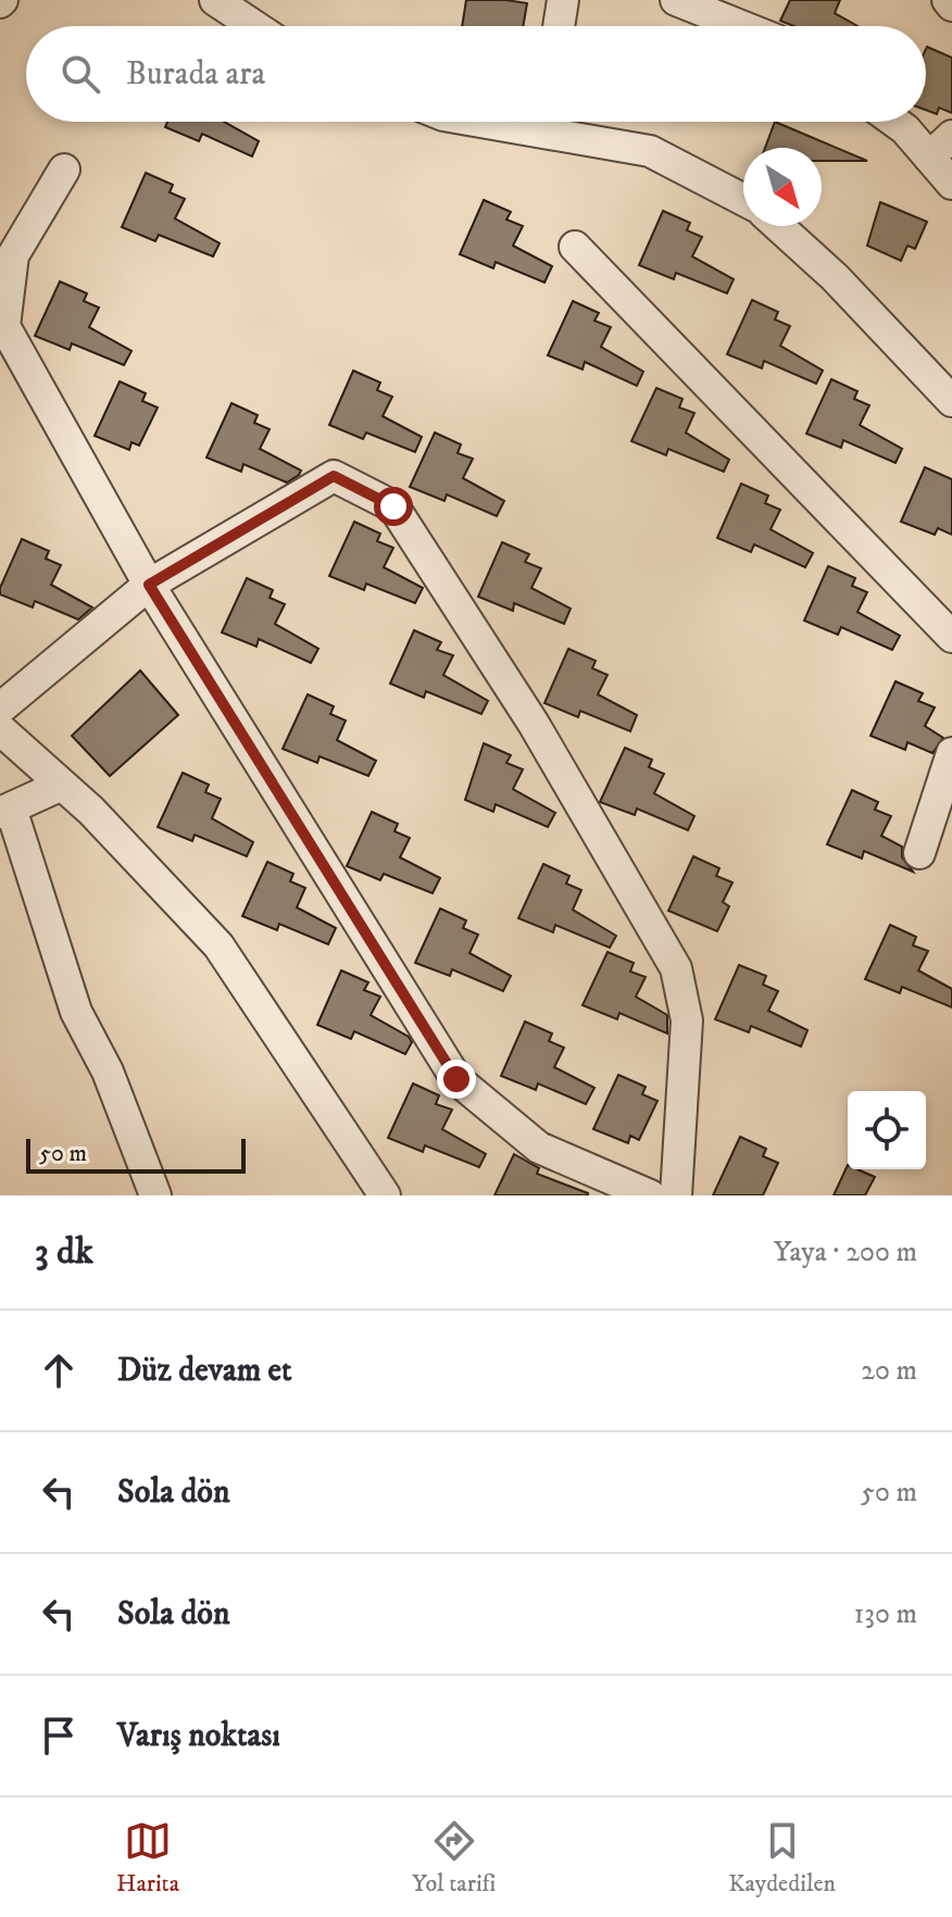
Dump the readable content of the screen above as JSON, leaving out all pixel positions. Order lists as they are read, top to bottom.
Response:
{
  "scale_bar": "50 m",
  "north": "bottom right",
  "page": {
    "search": "Burada ara",
    "scale": "50 m",
    "heading": ["3 dk", "Yaya · 200 m"],
    "list": [
      ["Düz devam et", "20 m"],
      ["Sola dön", "50 m"],
      ["Sola dön", "130 m"],
      "Varış noktası"
    ],
    "nav": ["Harita", "Yol tarifi", "Kaydedilen"]
  }
}
